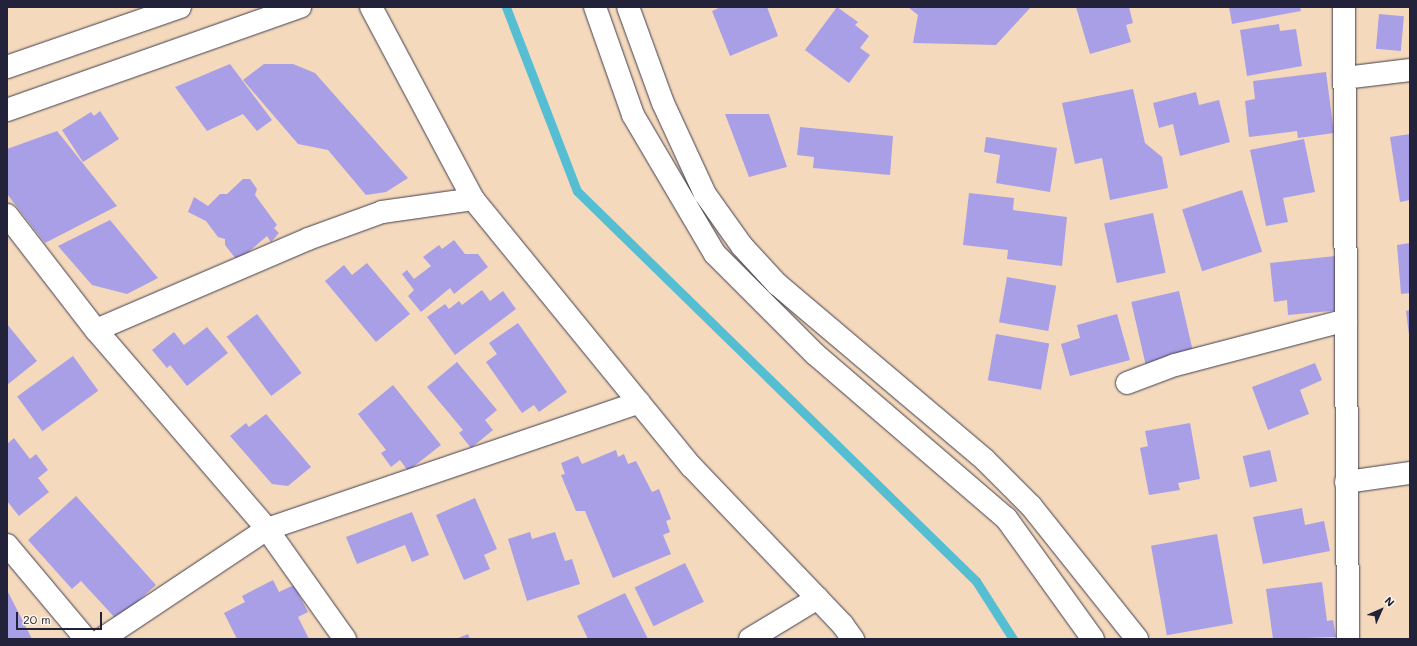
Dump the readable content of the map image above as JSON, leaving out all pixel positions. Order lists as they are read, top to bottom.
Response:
{
  "scale_bar": "20 m",
  "north": "top right"
}
